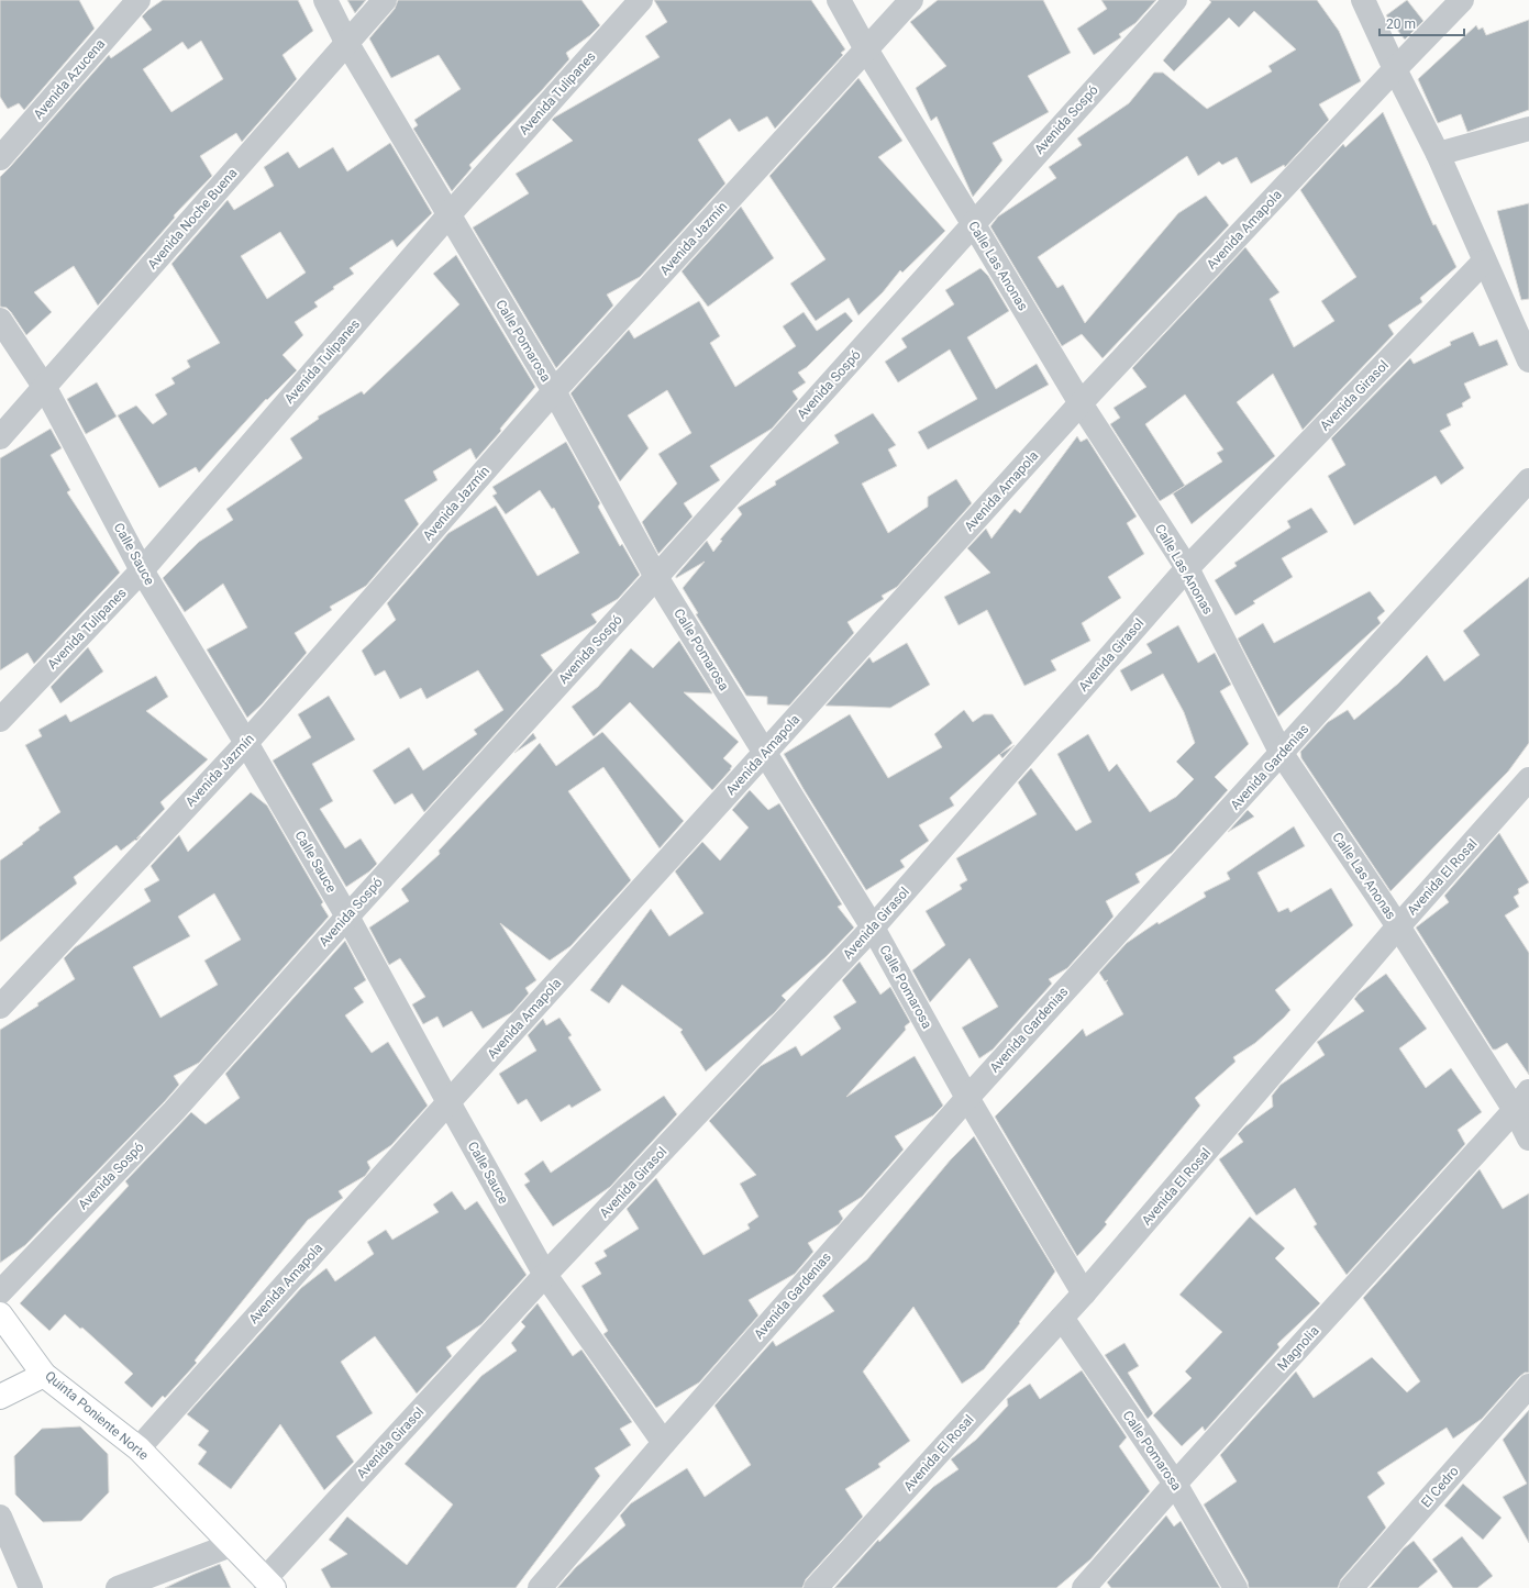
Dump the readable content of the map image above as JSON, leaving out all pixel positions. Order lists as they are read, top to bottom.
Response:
{
  "streets": {
    "street": [
      "Avenida Azucena",
      "Avenida Tulipanes",
      "Avenida Sospó",
      "Avenida Noche Buena",
      "Avenida Amapola",
      "Avenida Jazmín",
      "Calle Las Anonas",
      "Calle Pomarosa",
      "Avenida Girasol",
      "Calle Sauce",
      "Avenida Gardenias",
      "Avenida El Rosal",
      "Magnolia",
      "Quinta Poniente Norte",
      "El Cedro"
    ]
  },
  "crossings": [
    ["Avenida Tulipanes", "Calle Pomarosa"],
    ["Avenida Tulipanes", "Calle Sauce"],
    ["Avenida Sospó", "Calle Las Anonas"],
    ["Avenida Sospó", "Calle Pomarosa"],
    ["Avenida Sospó", "Calle Sauce"],
    ["Avenida Noche Buena", "Calle Pomarosa"],
    ["Avenida Noche Buena", "Calle Sauce"],
    ["Avenida Amapola", "Calle Las Anonas"],
    ["Avenida Amapola", "Calle Pomarosa"],
    ["Avenida Amapola", "Calle Sauce"],
    ["Avenida Amapola", "Quinta Poniente Norte"],
    ["Avenida Jazmín", "Calle Las Anonas"],
    ["Avenida Jazmín", "Calle Pomarosa"],
    ["Avenida Jazmín", "Calle Sauce"],
    ["Calle Las Anonas", "Avenida Girasol"],
    ["Calle Las Anonas", "Avenida Gardenias"],
    ["Calle Las Anonas", "Avenida El Rosal"],
    ["Calle Las Anonas", "Magnolia"],
    ["Calle Pomarosa", "Avenida Girasol"],
    ["Calle Pomarosa", "Avenida Gardenias"],
    ["Calle Pomarosa", "Avenida El Rosal"],
    ["Calle Pomarosa", "Magnolia"],
    ["Avenida Girasol", "Calle Sauce"],
    ["Avenida Girasol", "Quinta Poniente Norte"],
    ["Calle Sauce", "Avenida Gardenias"]
  ],
  "scale_bar": "20 m"
}
